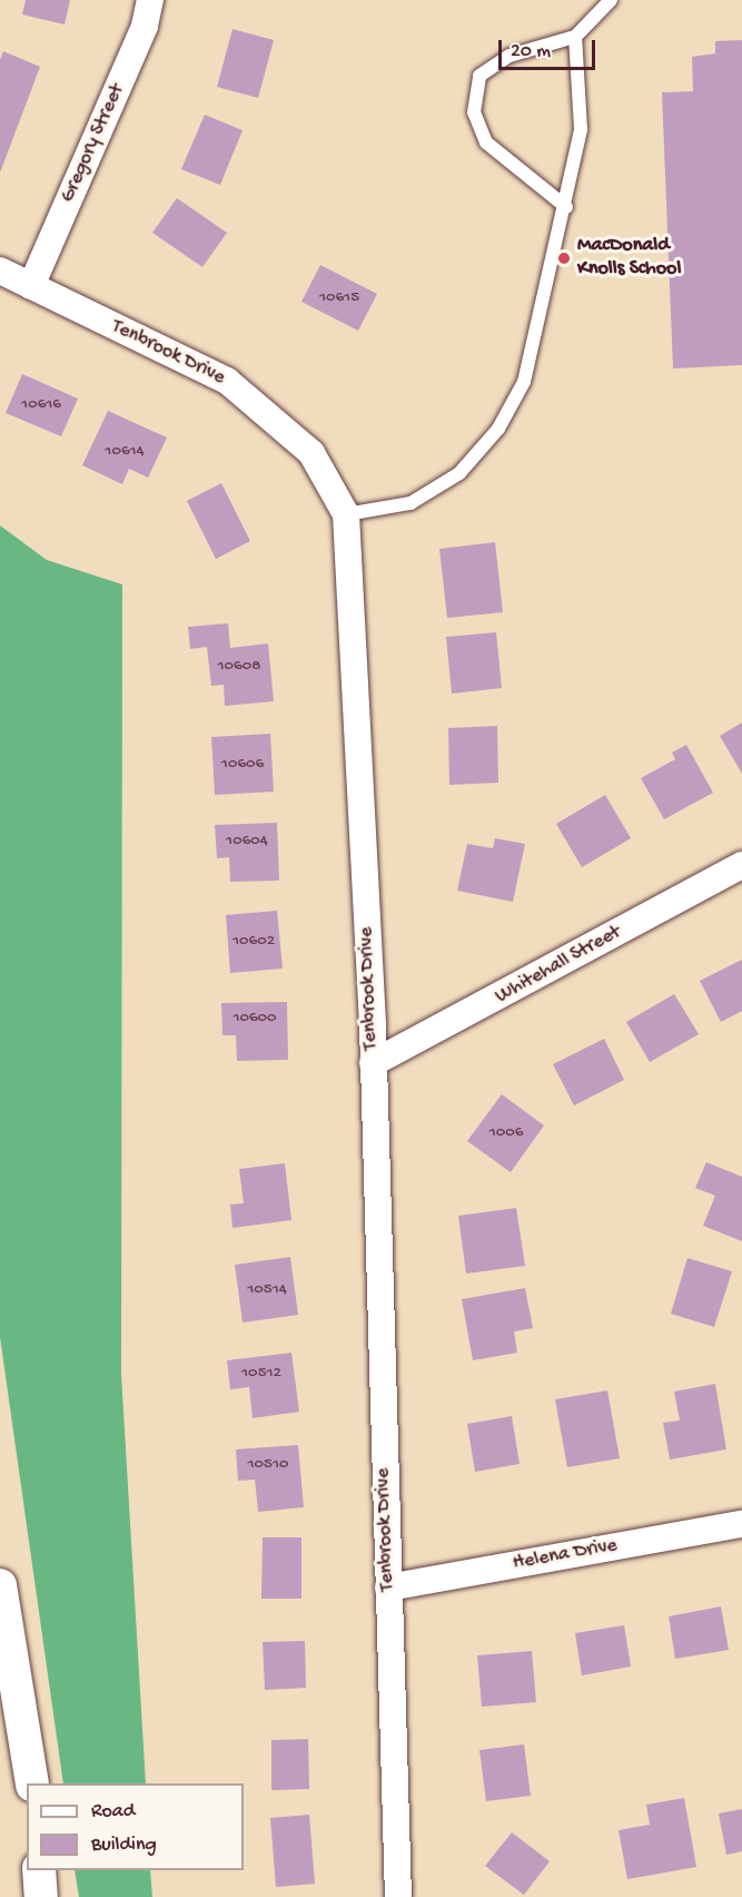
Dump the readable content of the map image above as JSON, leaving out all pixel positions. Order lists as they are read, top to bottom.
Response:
{
  "streets": {
    "street": [
      "Gregory Street",
      "Tenbrook Drive",
      "Whitehall Street",
      "Helena Drive"
    ]
  },
  "crossings": [
    ["Gregory Street", "Tenbrook Drive"],
    ["Tenbrook Drive", "Whitehall Street"],
    ["Tenbrook Drive", "Helena Drive"]
  ],
  "places": ["MacDonald Knolls School"],
  "house_numbers": [
    "10615",
    "10616",
    "10614",
    "10608",
    "10606",
    "10604",
    "10602",
    "10600",
    "1006",
    "10514",
    "10512",
    "10510"
  ],
  "legend": ["Road", "Building"],
  "scale_bar": "20 m"
}
